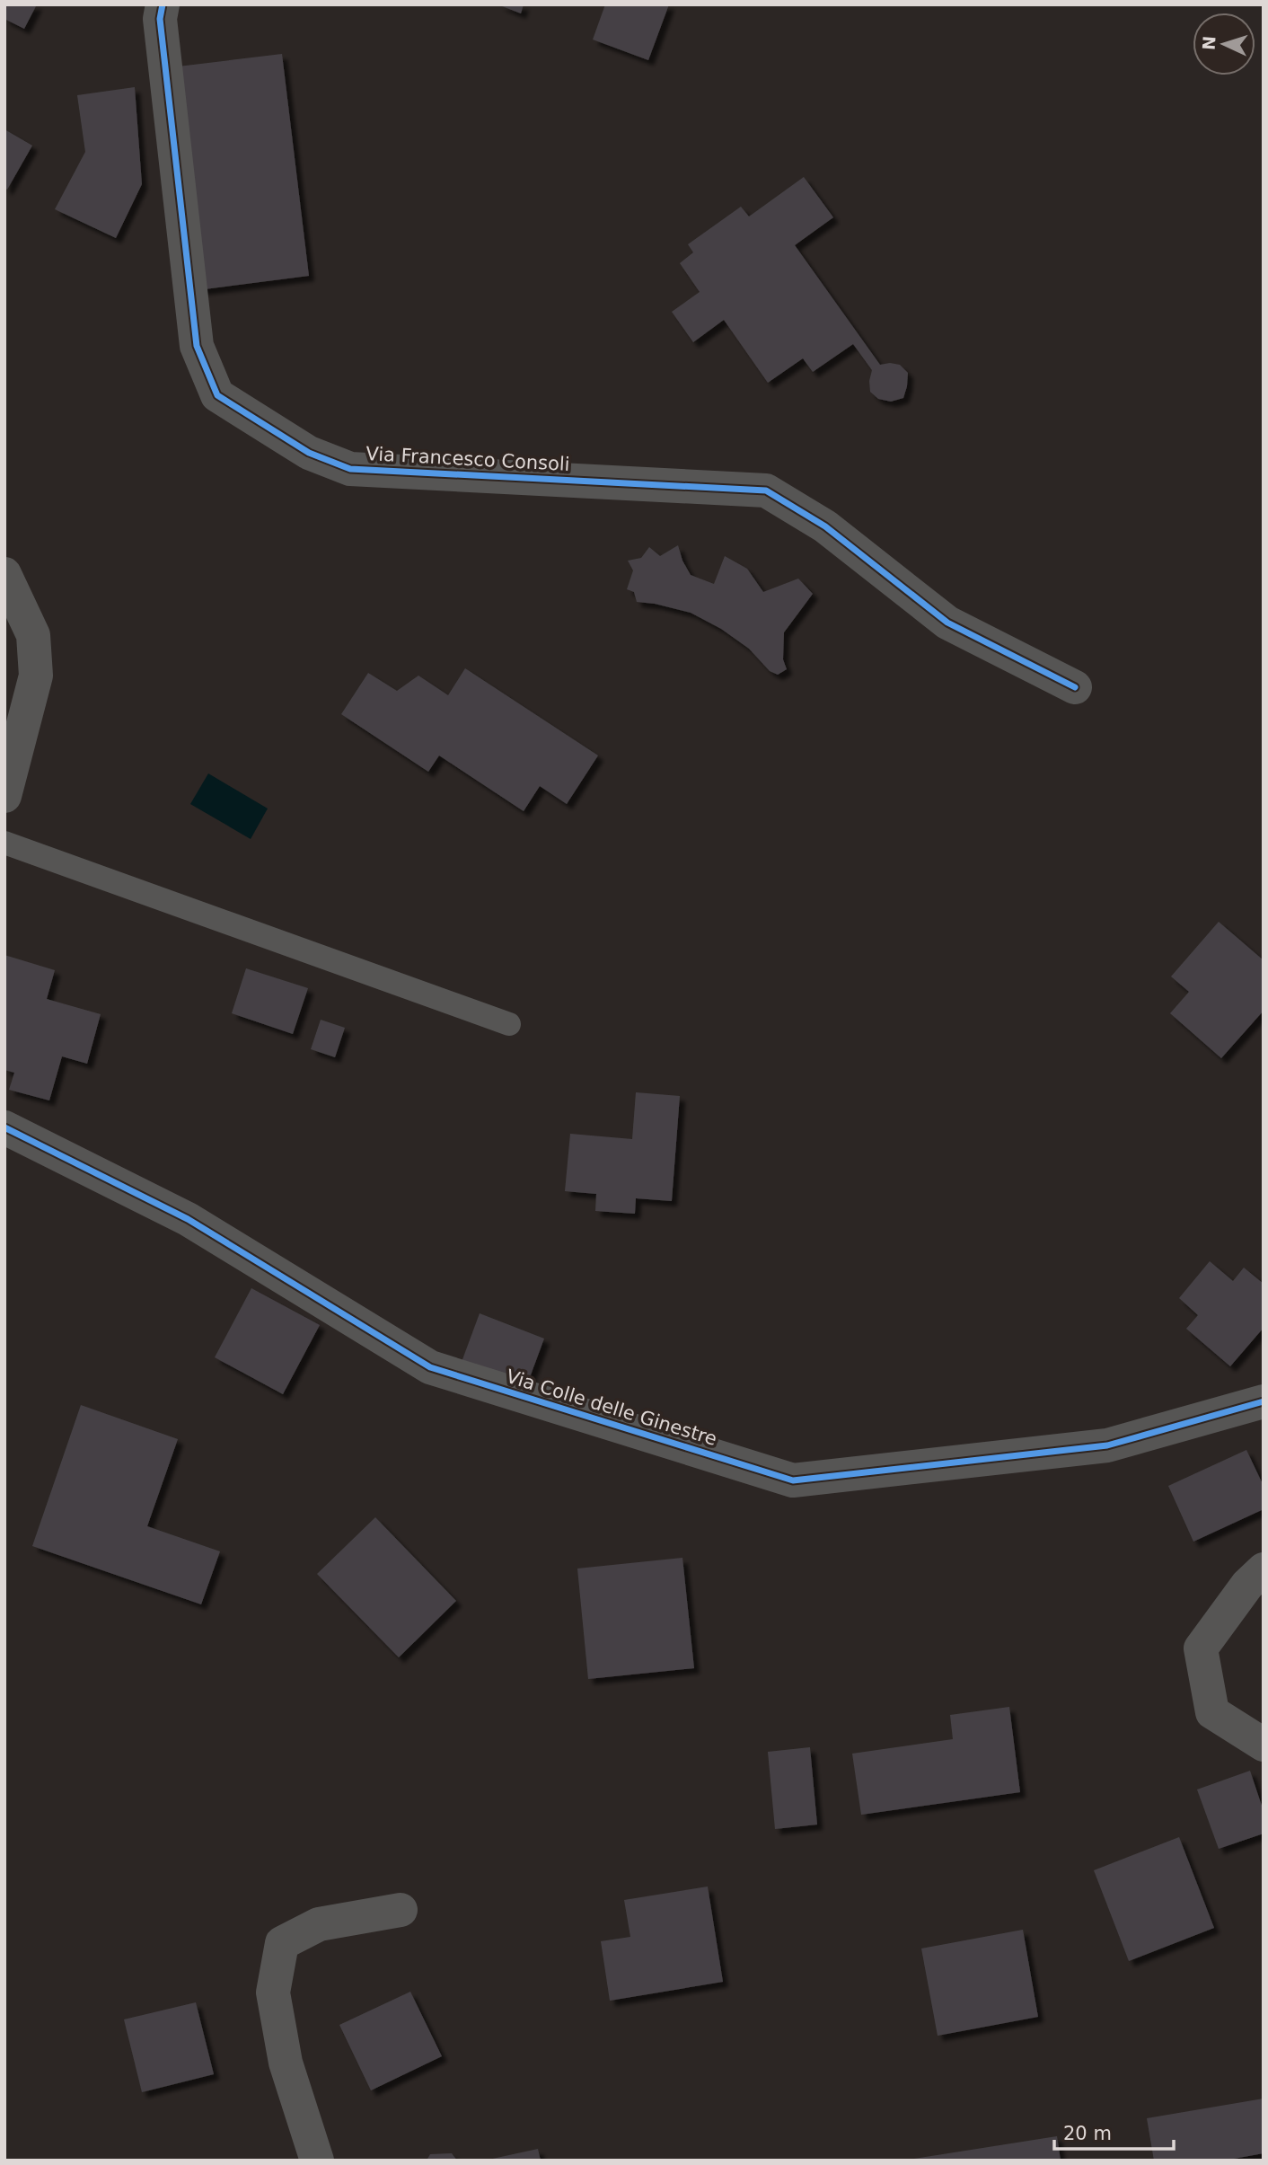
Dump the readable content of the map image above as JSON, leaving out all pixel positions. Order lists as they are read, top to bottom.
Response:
{
  "streets": {
    "street": ["Via Francesco Consoli", "Via Colle delle Ginestre"]
  },
  "scale_bar": "20 m",
  "north": "left"
}
